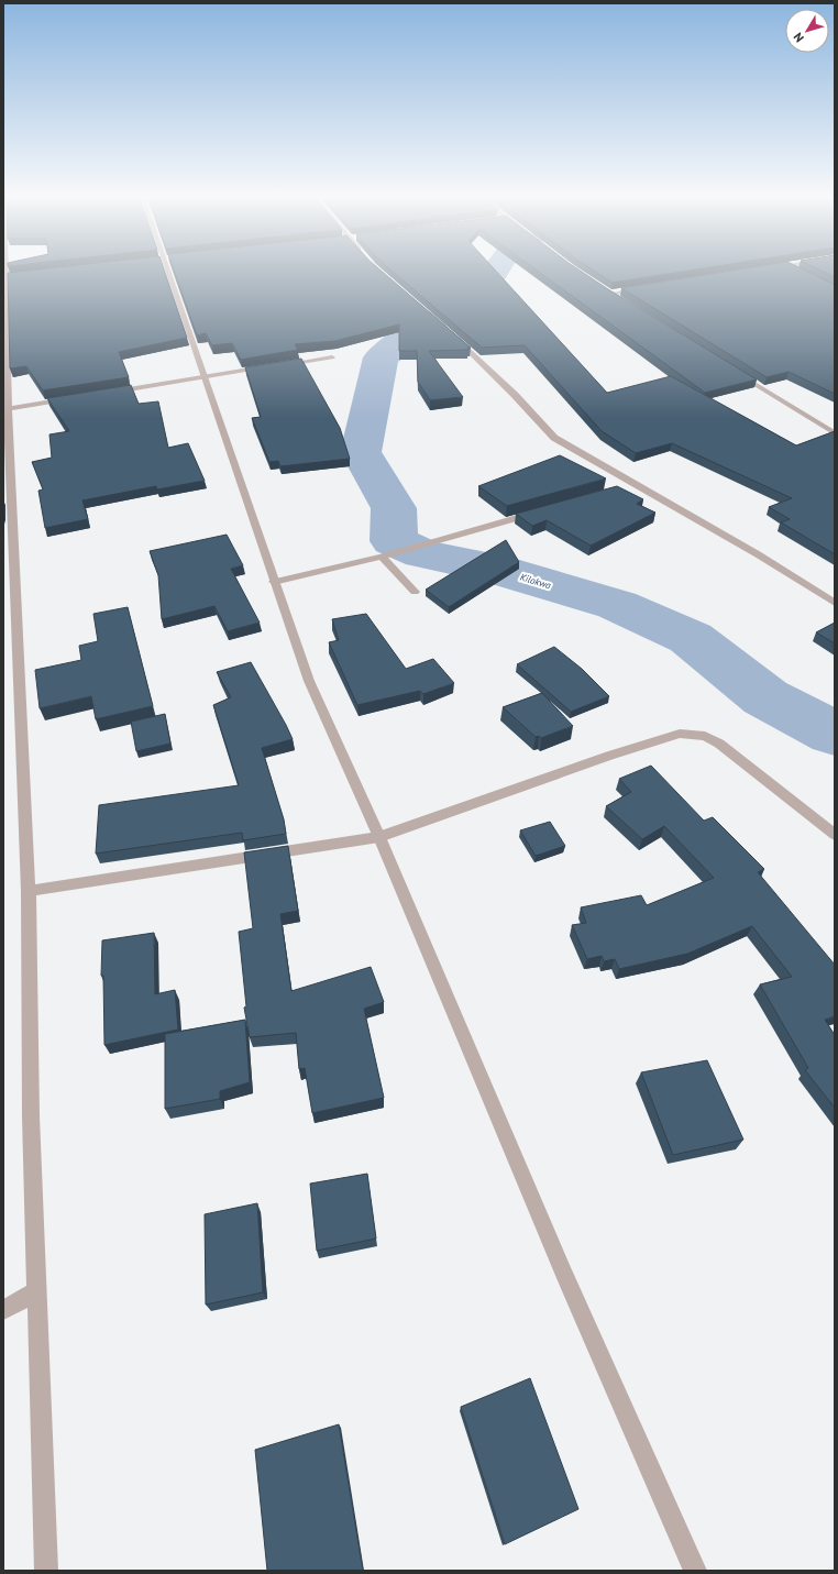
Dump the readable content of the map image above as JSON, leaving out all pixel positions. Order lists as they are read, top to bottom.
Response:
{
  "water": ["Kilokwa"],
  "north": "bottom left"
}
